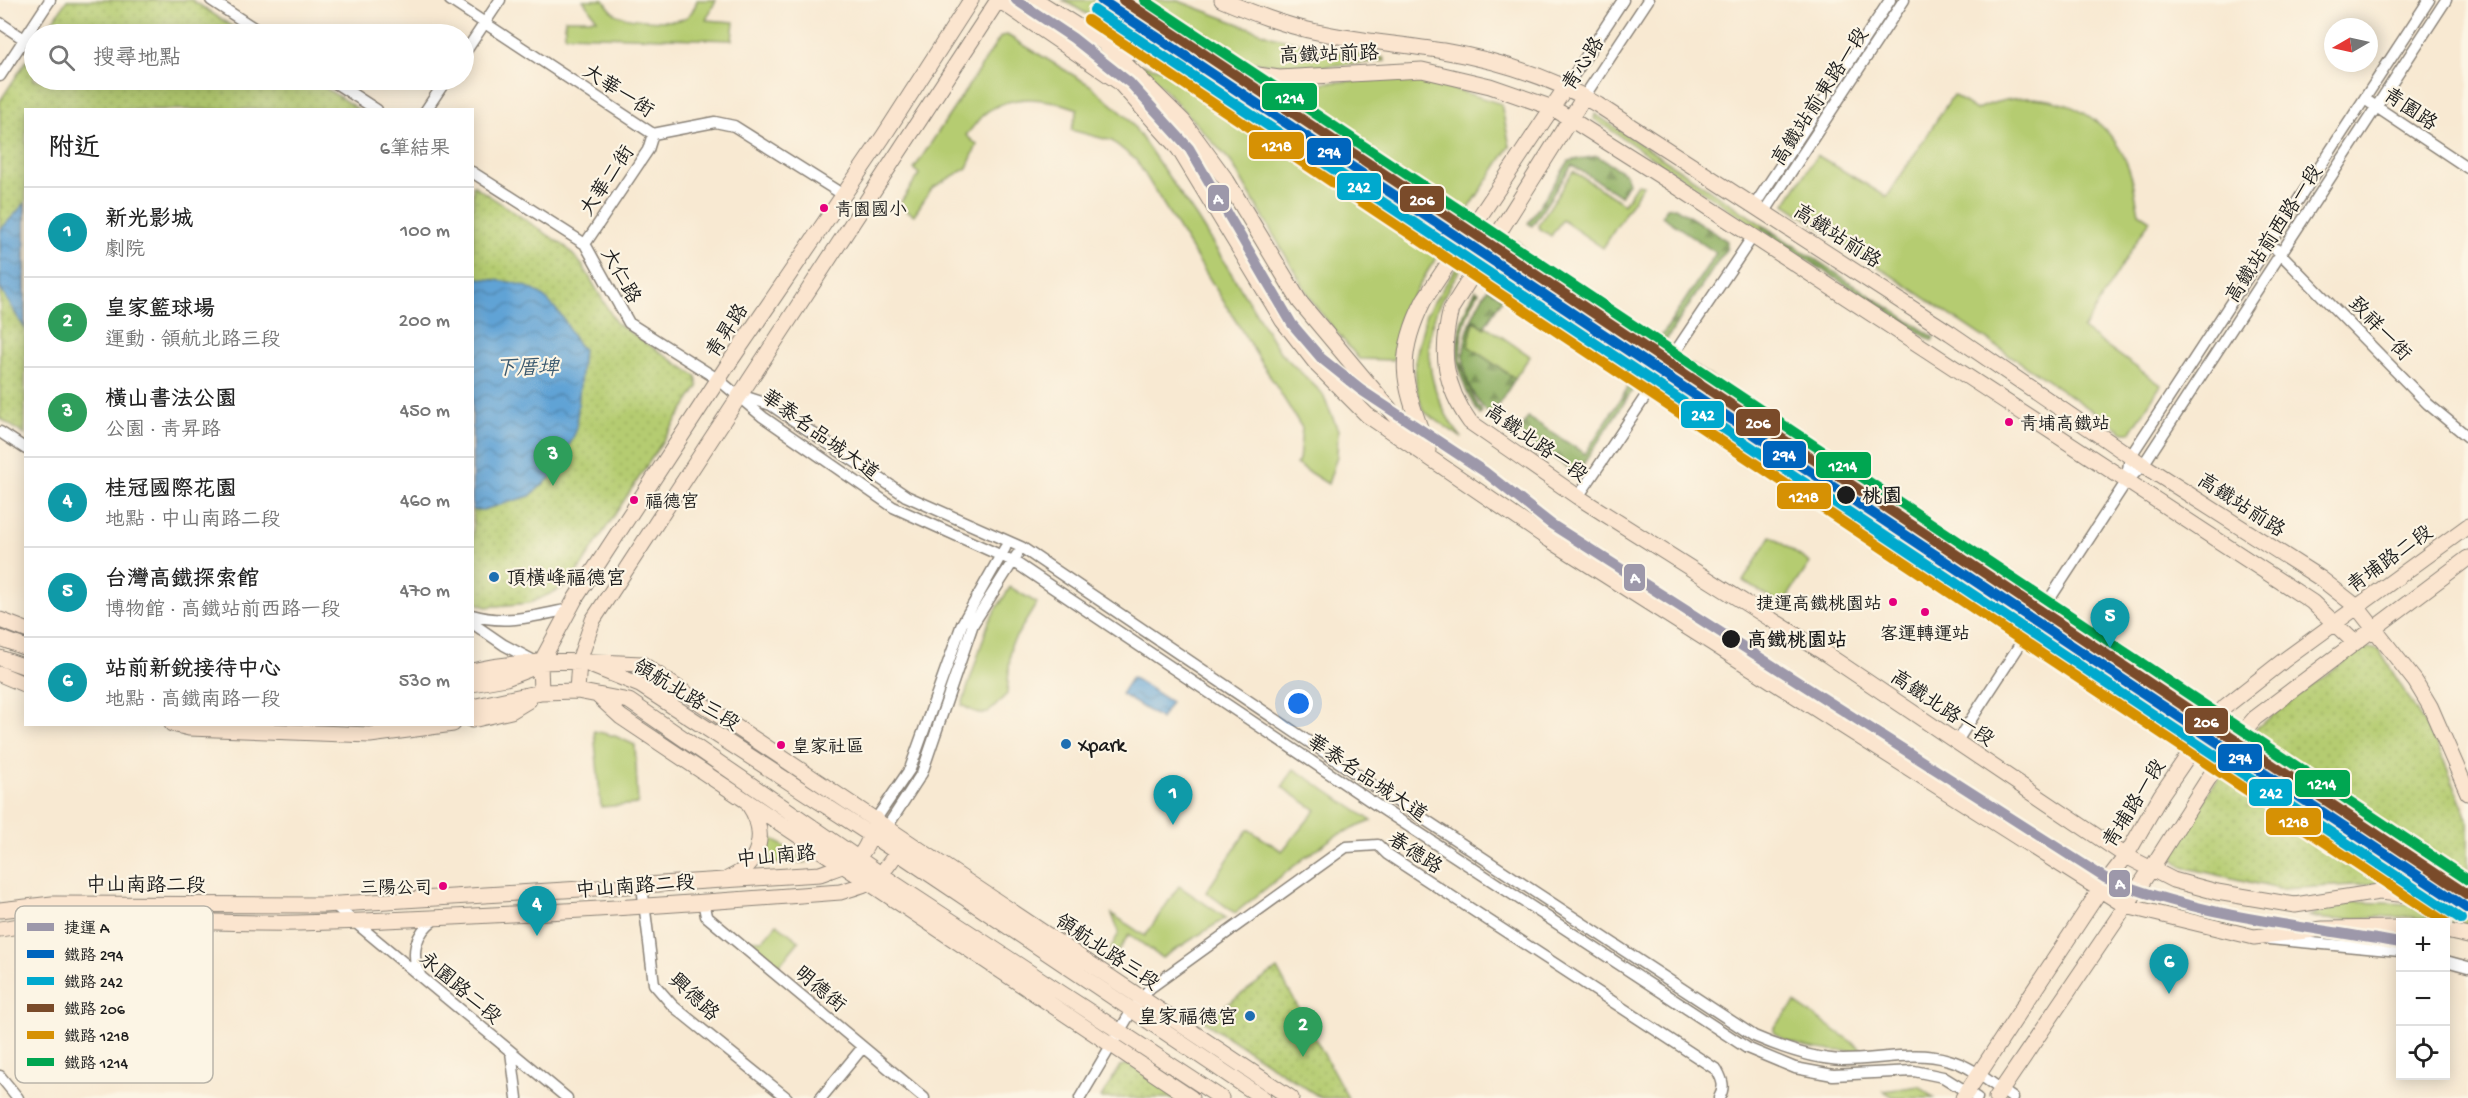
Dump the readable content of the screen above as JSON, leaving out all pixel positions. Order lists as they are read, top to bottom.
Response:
{
  "streets": {
    "street": [
      "高鐵站前路",
      "青心路",
      "大華一街",
      "高鐵站前東路一段",
      "青園路",
      "大華二街",
      "高鐵站前西路一段",
      "大仁路",
      "致祥一街",
      "青昇路",
      "華泰名品城大道",
      "高鐵北路一段",
      "青埔路二段",
      "領航北路三段",
      "青埔路一段",
      "春德路",
      "中山南路",
      "中山南路二段",
      "永園路二段",
      "明德街",
      "興德路"
    ]
  },
  "crossings": [
    ["高鐵站前路", "青心路"],
    ["高鐵站前路", "高鐵站前東路一段"],
    ["高鐵站前路", "高鐵站前西路一段"],
    ["高鐵站前路", "青埔路二段"],
    ["青心路", "高鐵北路一段"],
    ["大華一街", "大華二街"],
    ["大華一街", "青昇路"],
    ["青園路", "高鐵站前西路一段"],
    ["大華二街", "大仁路"],
    ["高鐵站前西路一段", "致祥一街"],
    ["高鐵站前西路一段", "高鐵北路一段"],
    ["大仁路", "青昇路"],
    ["大仁路", "華泰名品城大道"],
    ["華泰名品城大道", "青埔路一段"],
    ["高鐵北路一段", "青埔路一段"],
    ["青埔路二段", "青埔路一段"],
    ["領航北路三段", "春德路"],
    ["領航北路三段", "中山南路"],
    ["領航北路三段", "中山南路二段"],
    ["中山南路", "中山南路二段"],
    ["中山南路二段", "永園路二段"],
    ["中山南路二段", "明德街"],
    ["中山南路二段", "興德路"]
  ],
  "water": ["下厝埤"],
  "places": [
    "青園國小",
    "青埔高鐵站",
    "桃園",
    "福德宮",
    "頂橫峰福德宮",
    "捷運高鐵桃園站",
    "客運轉運站",
    "高鐵桃園站",
    "Xpark",
    "皇家社區",
    "三陽公司",
    "皇家福德宮"
  ],
  "lines": [
    "metro line A",
    "rail line 294",
    "rail line 206",
    "rail line 1214",
    "rail line 242",
    "rail line 1218"
  ],
  "legend": [
    "捷運 A",
    "鐵路 294",
    "鐵路 242",
    "鐵路 206",
    "鐵路 1218",
    "鐵路 1214"
  ],
  "north": "left",
  "page": {
    "search": "搜尋地點",
    "heading": ["附近", "6筆結果"],
    "list": [
      {
        "mark": "1",
        "name": "新光影城",
        "note": "劇院",
        "value": "100 m"
      },
      {
        "mark": "2",
        "name": "皇家籃球場",
        "note": "運動 · 領航北路三段",
        "value": "200 m"
      },
      {
        "mark": "3",
        "name": "橫山書法公園",
        "note": "公園 · 青昇路",
        "value": "450 m"
      },
      {
        "mark": "4",
        "name": "桂冠國際花園",
        "note": "地點 · 中山南路二段",
        "value": "460 m"
      },
      {
        "mark": "5",
        "name": "台灣高鐵探索館",
        "note": "博物館 · 高鐵站前西路一段",
        "value": "470 m"
      },
      {
        "mark": "6",
        "name": "站前新銳接待中心",
        "note": "地點 · 高鐵南路一段",
        "value": "530 m"
      }
    ],
    "pins": [
      "3",
      "5",
      "1",
      "4",
      "6",
      "2"
    ],
    "map_buttons": ["+", "−"]
  }
}
